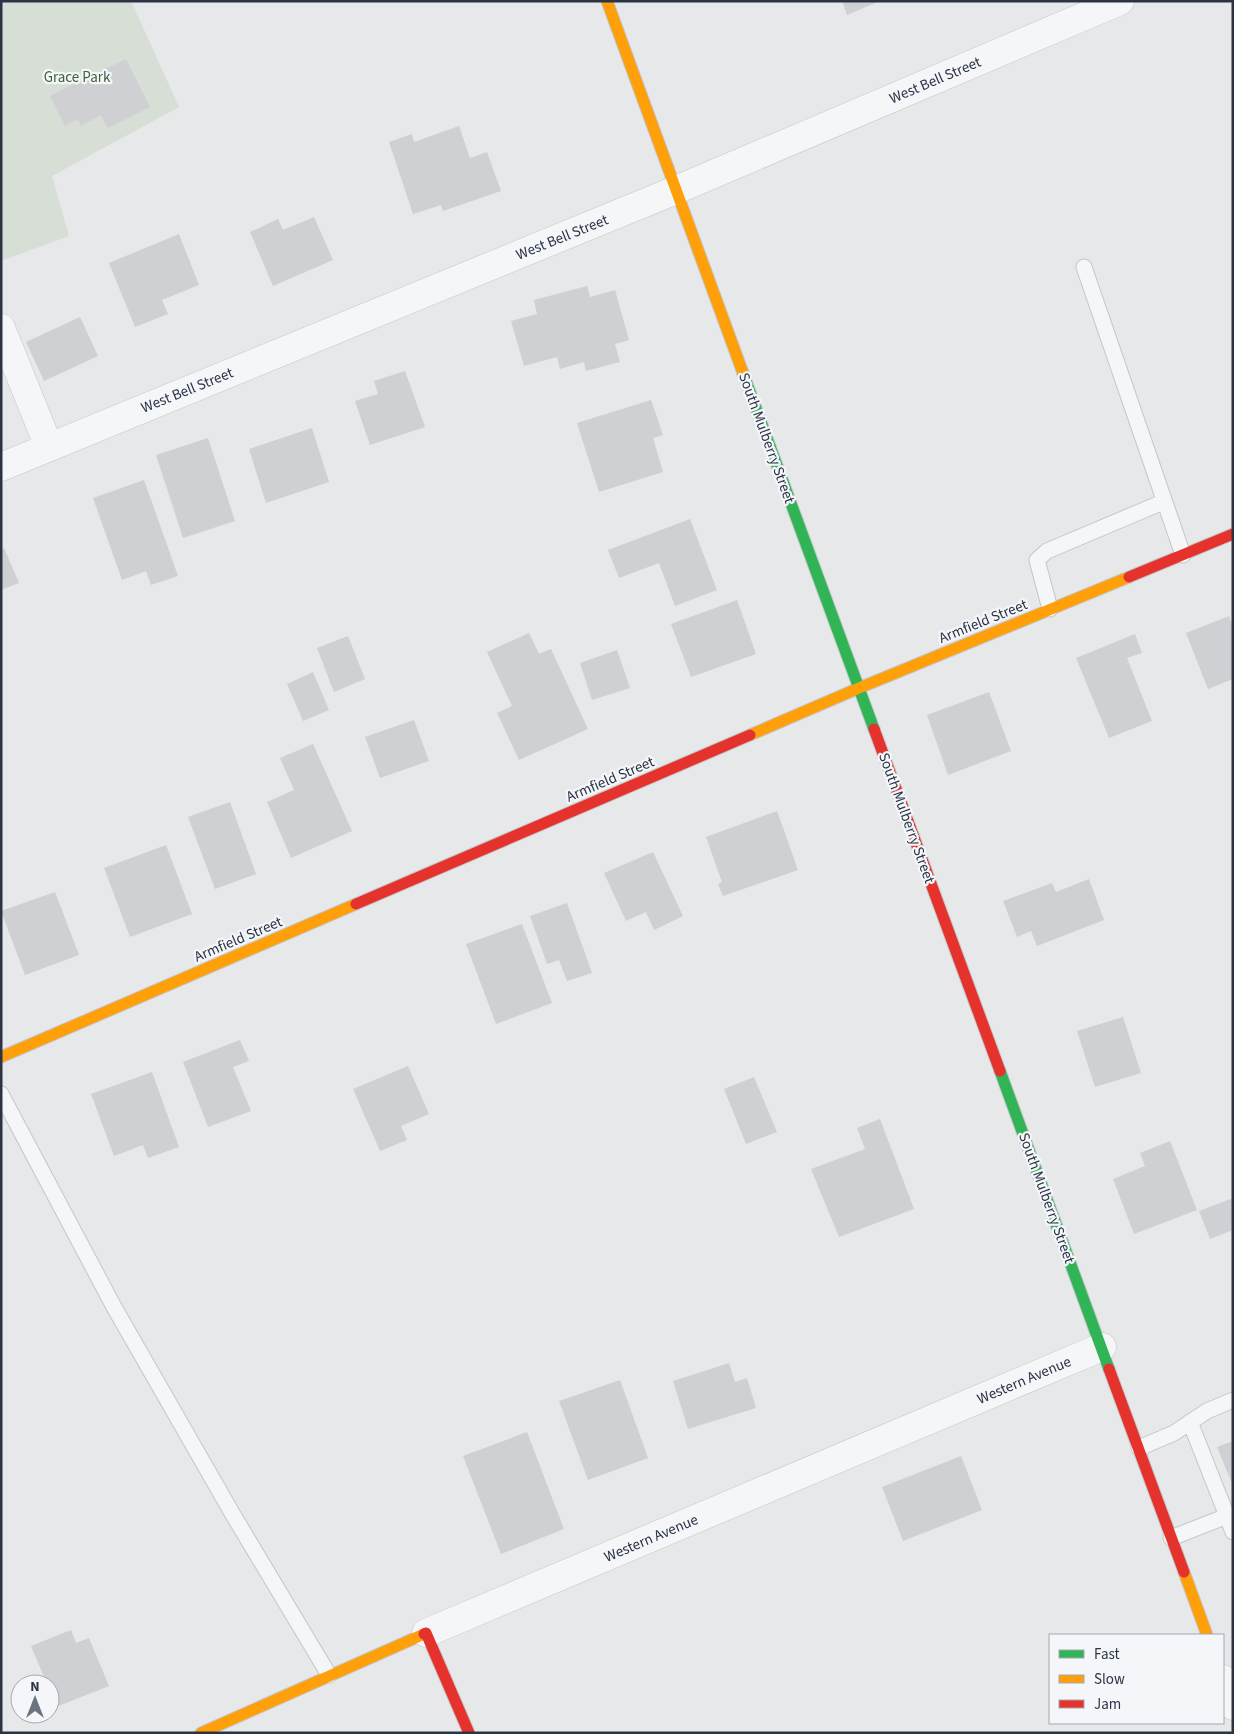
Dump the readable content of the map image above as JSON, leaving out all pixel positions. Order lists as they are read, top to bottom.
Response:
{
  "streets": {
    "street": [
      "West Bell Street",
      "South Mulberry Street",
      "Armfield Street",
      "Western Avenue"
    ]
  },
  "crossings": [
    ["West Bell Street", "South Mulberry Street"],
    ["South Mulberry Street", "Armfield Street"],
    ["South Mulberry Street", "Western Avenue"]
  ],
  "parks": ["Grace Park"],
  "legend": ["Fast", "Slow", "Jam"],
  "north": "top"
}
